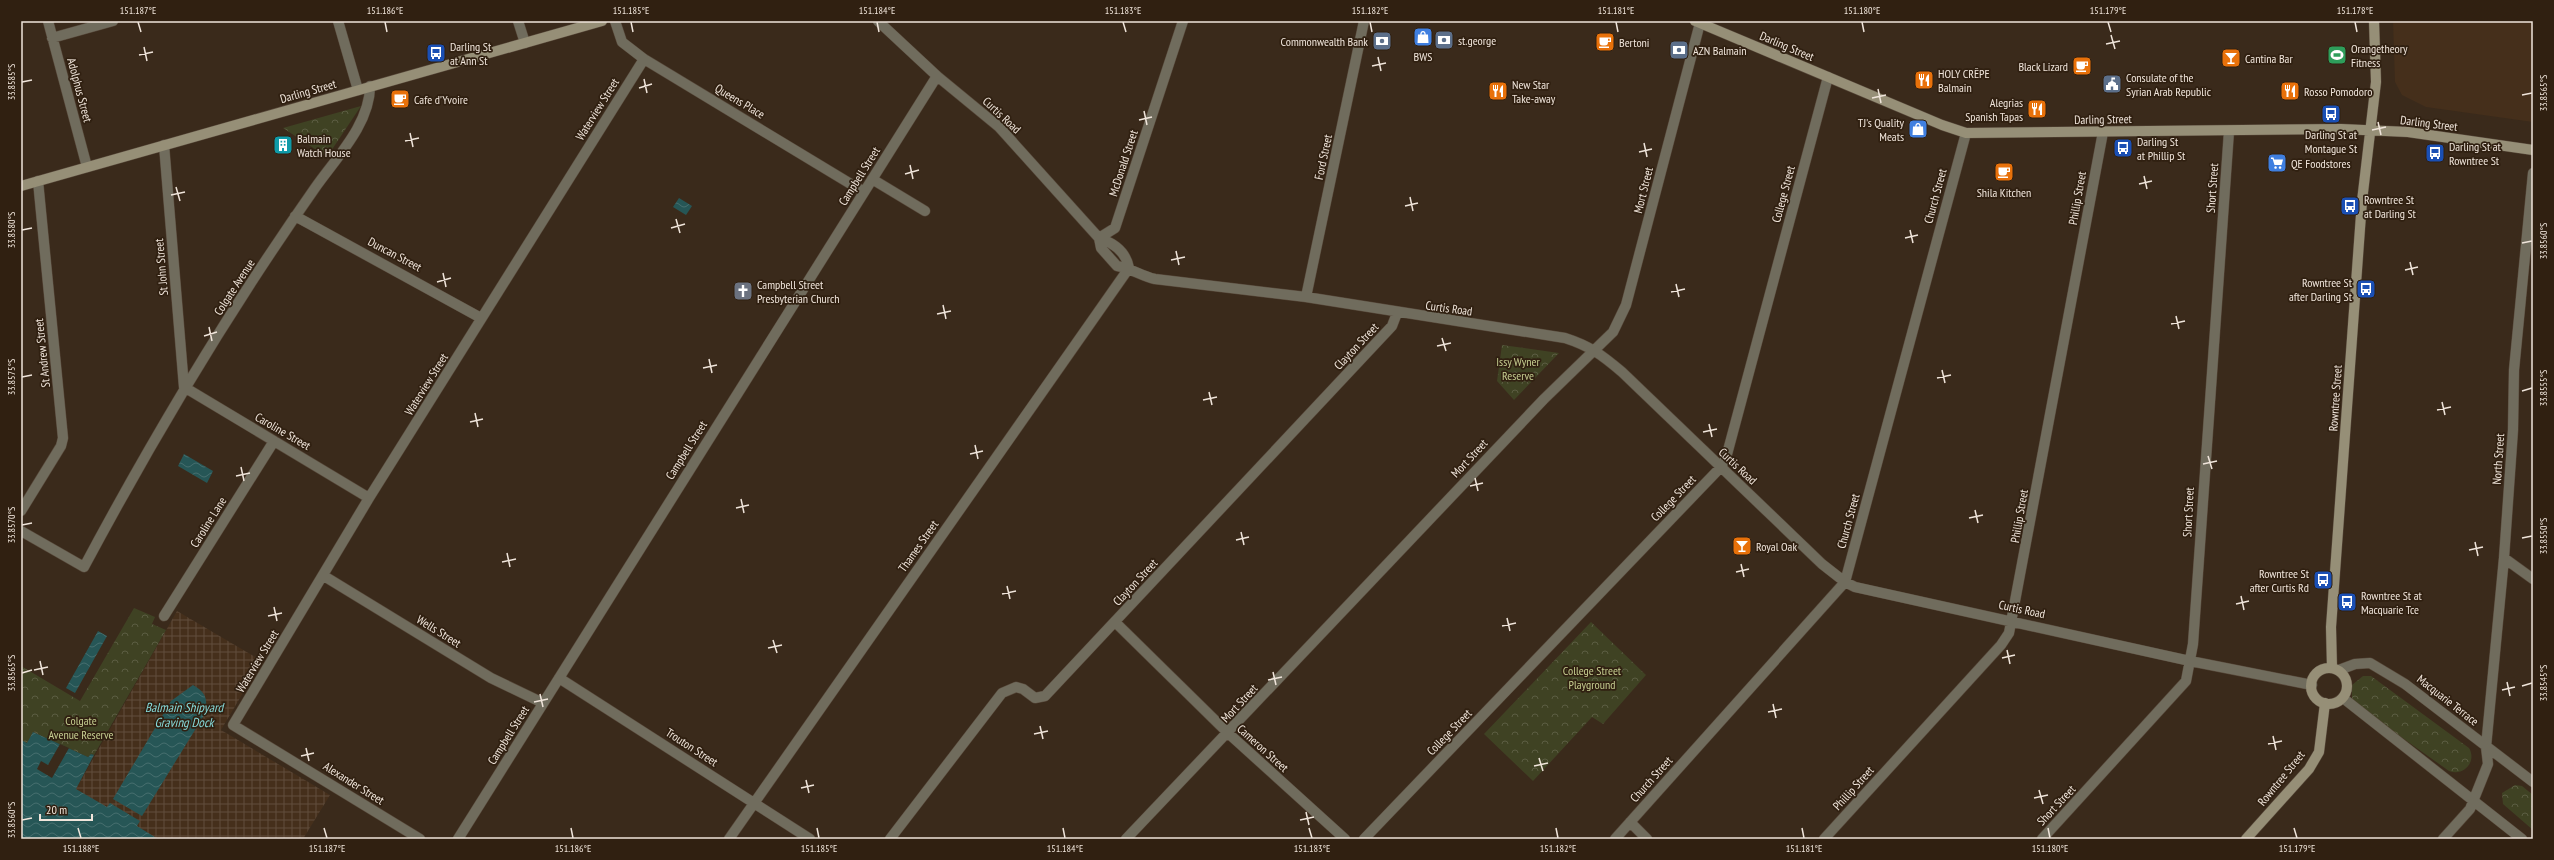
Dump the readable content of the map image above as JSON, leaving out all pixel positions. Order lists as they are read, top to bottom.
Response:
{
  "streets": {
    "street": [
      "Darling Street",
      "Adolphus Street",
      "Queens Place",
      "Waterview Street",
      "Curtis Road",
      "Ford Street",
      "McDonald Street",
      "Campbell Street",
      "Short Street",
      "Mort Street",
      "College Street",
      "Church Street",
      "Phillip Street",
      "Duncan Street",
      "St John Street",
      "Colgate Avenue",
      "Clayton Street",
      "St Andrew Street",
      "Rowntree Street",
      "Caroline Street",
      "North Street",
      "Caroline Lane",
      "Thames Street",
      "Wells Street",
      "Macquarie Terrace",
      "Trouton Street",
      "Cameron Street",
      "Alexander Street"
    ]
  },
  "crossings": [
    ["Darling Street", "Adolphus Street"],
    ["Darling Street", "Short Street"],
    ["Darling Street", "Mort Street"],
    ["Darling Street", "College Street"],
    ["Darling Street", "Church Street"],
    ["Darling Street", "Phillip Street"],
    ["Darling Street", "St John Street"],
    ["Darling Street", "Colgate Avenue"],
    ["Darling Street", "St Andrew Street"],
    ["Darling Street", "Rowntree Street"],
    ["Queens Place", "Waterview Street"],
    ["Queens Place", "Campbell Street"],
    ["Waterview Street", "Duncan Street"],
    ["Waterview Street", "Caroline Street"],
    ["Waterview Street", "Wells Street"],
    ["Waterview Street", "Alexander Street"],
    ["Curtis Road", "Ford Street"],
    ["Curtis Road", "McDonald Street"],
    ["Curtis Road", "Campbell Street"],
    ["Curtis Road", "Short Street"],
    ["Curtis Road", "Mort Street"],
    ["Curtis Road", "College Street"],
    ["Curtis Road", "Church Street"],
    ["Curtis Road", "Phillip Street"],
    ["Curtis Road", "Clayton Street"],
    ["Curtis Road", "Rowntree Street"],
    ["Curtis Road", "Thames Street"],
    ["Curtis Road", "Macquarie Terrace"],
    ["Campbell Street", "Wells Street"],
    ["Campbell Street", "Trouton Street"],
    ["Mort Street", "Cameron Street"],
    ["Duncan Street", "Colgate Avenue"],
    ["St John Street", "Colgate Avenue"],
    ["St John Street", "Caroline Street"],
    ["Colgate Avenue", "Caroline Street"],
    ["Clayton Street", "Cameron Street"],
    ["Rowntree Street", "Macquarie Terrace"],
    ["Caroline Street", "Caroline Lane"],
    ["North Street", "Macquarie Terrace"],
    ["Thames Street", "Trouton Street"]
  ],
  "water": ["Balmain Shipyard Graving Dock"],
  "parks": ["Issy Wyner Reserve", "College Street Playground", "Colgate Avenue Reserve"],
  "places": {
    "shop": ["BWS", "TJ's Quality Meats"],
    "bank": ["st.george", "Commonwealth Bank", "AZN Balmain"],
    "cafe": [
      "Bertoni",
      "Black Lizard",
      "Cafe d'Yvoire",
      "Shila Kitchen"
    ],
    "bus stop": [
      "Darling St at Ann St",
      "Darling St at Montague St",
      "Darling St at Phillip St",
      "Darling St at Rowntree St",
      "Rowntree St at Darling St",
      "Rowntree St after Darling St",
      "Rowntree St after Curtis Rd",
      "Rowntree St at Macquarie Tce"
    ],
    "sports": ["Orangetheory Fitness"],
    "bar": ["Cantina Bar", "Royal Oak"],
    "restaurant": [
      "HOLY CRÊPE Balmain",
      "New Star Take-away",
      "Rosso Pomodoro",
      "Alegrias Spanish Tapas"
    ],
    "public building": ["Consulate of the Syrian Arab Republic"],
    "building": ["Balmain Watch House"],
    "supermarket": ["QE Foodstores"],
    "church": ["Campbell Street Presbyterian Church"]
  },
  "scale_bar": "20 m",
  "coordinates": [
    "151.187°E",
    "151.186°E",
    "151.185°E",
    "151.184°E",
    "151.183°E",
    "151.182°E",
    "151.181°E",
    "151.180°E",
    "151.179°E",
    "151.178°E",
    "33.8585°S",
    "33.8565°S",
    "33.8580°S",
    "33.8560°S",
    "33.8575°S",
    "33.8555°S",
    "33.8570°S",
    "33.8550°S",
    "33.8545°S",
    "151.188°E"
  ]
}
